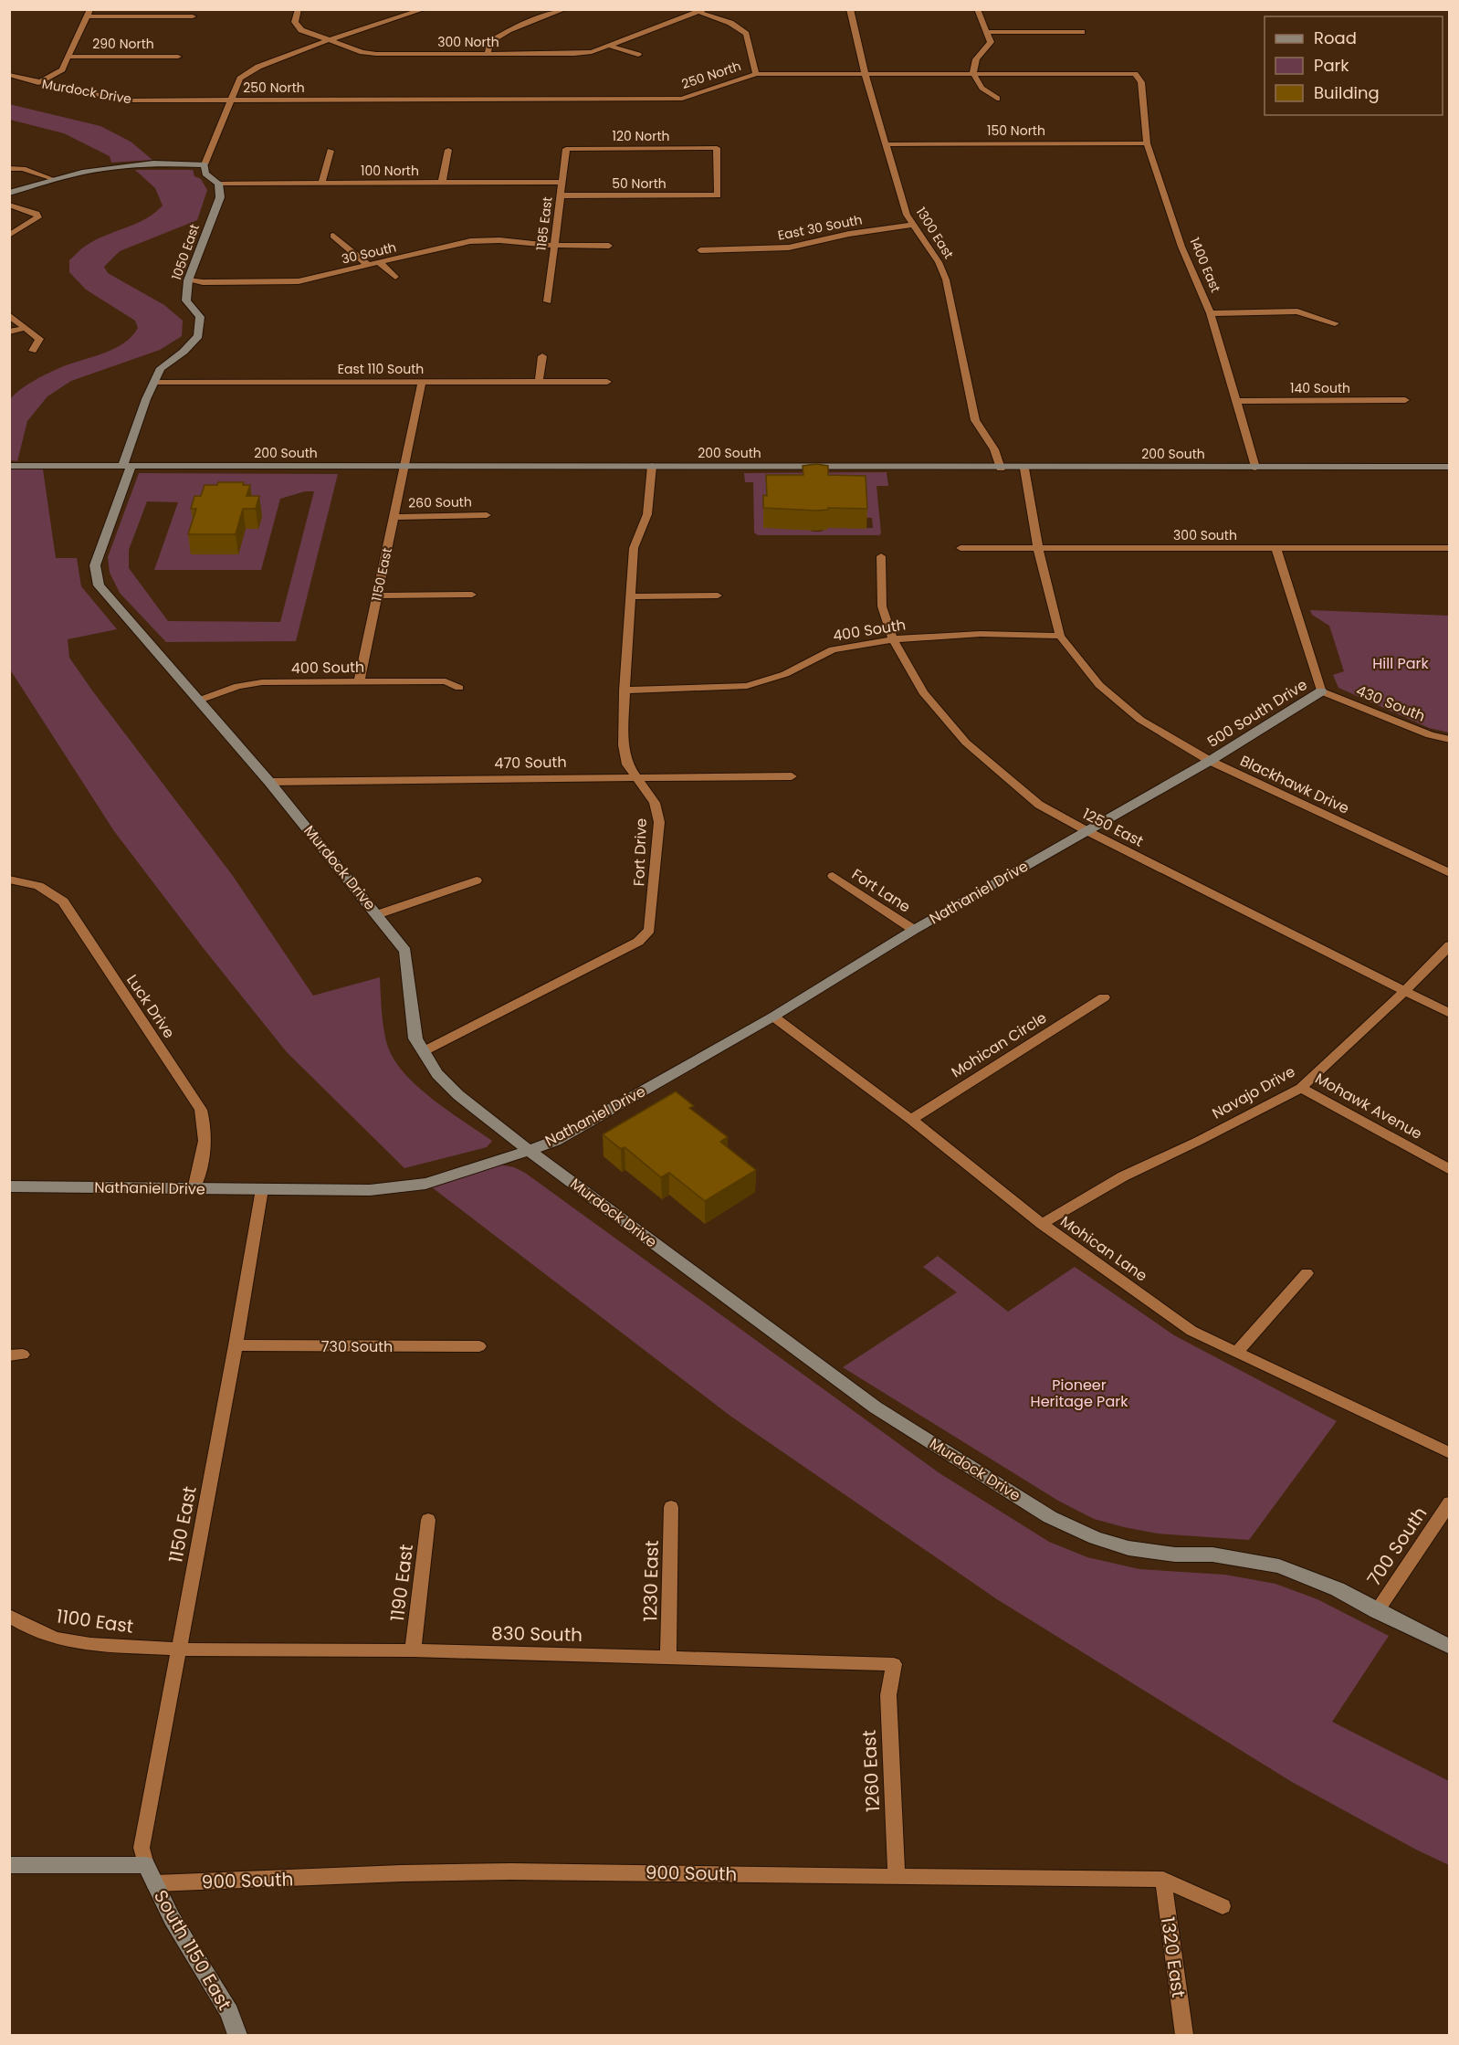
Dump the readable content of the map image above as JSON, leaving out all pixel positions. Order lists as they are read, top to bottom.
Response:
{
  "streets": {
    "street": [
      "300 North",
      "290 North",
      "250 North",
      "Murdock Drive",
      "150 North",
      "120 North",
      "100 North",
      "50 North",
      "1185 East",
      "East 30 South",
      "1300 East",
      "1050 East",
      "30 South",
      "1400 East",
      "East 110 South",
      "140 South",
      "200 South",
      "260 South",
      "300 South",
      "1150 East",
      "400 South",
      "430 South",
      "500 South Drive",
      "470 South",
      "Blackhawk Drive",
      "1250 East",
      "Fort Drive",
      "Fort Lane",
      "Nathaniel Drive",
      "Luck Drive",
      "Mohican Circle",
      "Navajo Drive",
      "Mohawk Avenue",
      "Mohican Lane",
      "730 South",
      "700 South",
      "1230 East",
      "1190 East",
      "1100 East",
      "830 South",
      "1260 East",
      "900 South",
      "South 1150 East",
      "1320 East"
    ]
  },
  "crossings": [
    ["250 North", "Murdock Drive"],
    ["250 North", "1300 East"],
    ["250 North", "1400 East"],
    ["Murdock Drive", "1050 East"],
    ["Murdock Drive", "200 South"],
    ["Murdock Drive", "400 South"],
    ["Murdock Drive", "470 South"],
    ["Murdock Drive", "Fort Drive"],
    ["Murdock Drive", "Nathaniel Drive"],
    ["Murdock Drive", "700 South"],
    ["150 North", "1300 East"],
    ["150 North", "1400 East"],
    ["120 North", "50 North"],
    ["120 North", "1185 East"],
    ["100 North", "1185 East"],
    ["100 North", "1050 East"],
    ["50 North", "1185 East"],
    ["1185 East", "30 South"],
    ["East 30 South", "1300 East"],
    ["1300 East", "200 South"],
    ["1050 East", "30 South"],
    ["1050 East", "East 110 South"],
    ["1050 East", "200 South"],
    ["1400 East", "140 South"],
    ["1400 East", "200 South"],
    ["200 South", "1150 East"],
    ["200 South", "Fort Drive"],
    ["260 South", "1150 East"],
    ["300 South", "Blackhawk Drive"],
    ["1150 East", "400 South"],
    ["1150 East", "Nathaniel Drive"],
    ["1150 East", "730 South"],
    ["1150 East", "1100 East"],
    ["1150 East", "830 South"],
    ["1150 East", "South 1150 East"],
    ["400 South", "Blackhawk Drive"],
    ["400 South", "1250 East"],
    ["400 South", "Fort Drive"],
    ["430 South", "500 South Drive"],
    ["500 South Drive", "Blackhawk Drive"],
    ["500 South Drive", "1250 East"],
    ["500 South Drive", "Nathaniel Drive"],
    ["470 South", "Fort Drive"],
    ["1250 East", "Nathaniel Drive"],
    ["1250 East", "Navajo Drive"],
    ["Fort Lane", "Nathaniel Drive"],
    ["Nathaniel Drive", "Luck Drive"],
    ["Nathaniel Drive", "Mohican Lane"],
    ["Mohican Circle", "Mohican Lane"],
    ["Navajo Drive", "Mohawk Avenue"],
    ["Navajo Drive", "Mohican Lane"],
    ["1230 East", "830 South"],
    ["1190 East", "830 South"],
    ["1100 East", "830 South"],
    ["830 South", "1260 East"],
    ["1260 East", "900 South"],
    ["900 South", "South 1150 East"],
    ["900 South", "1320 East"]
  ],
  "parks": ["Hill Park", "Pioneer Heritage Park"],
  "legend": ["Road", "Park", "Building"]
}
